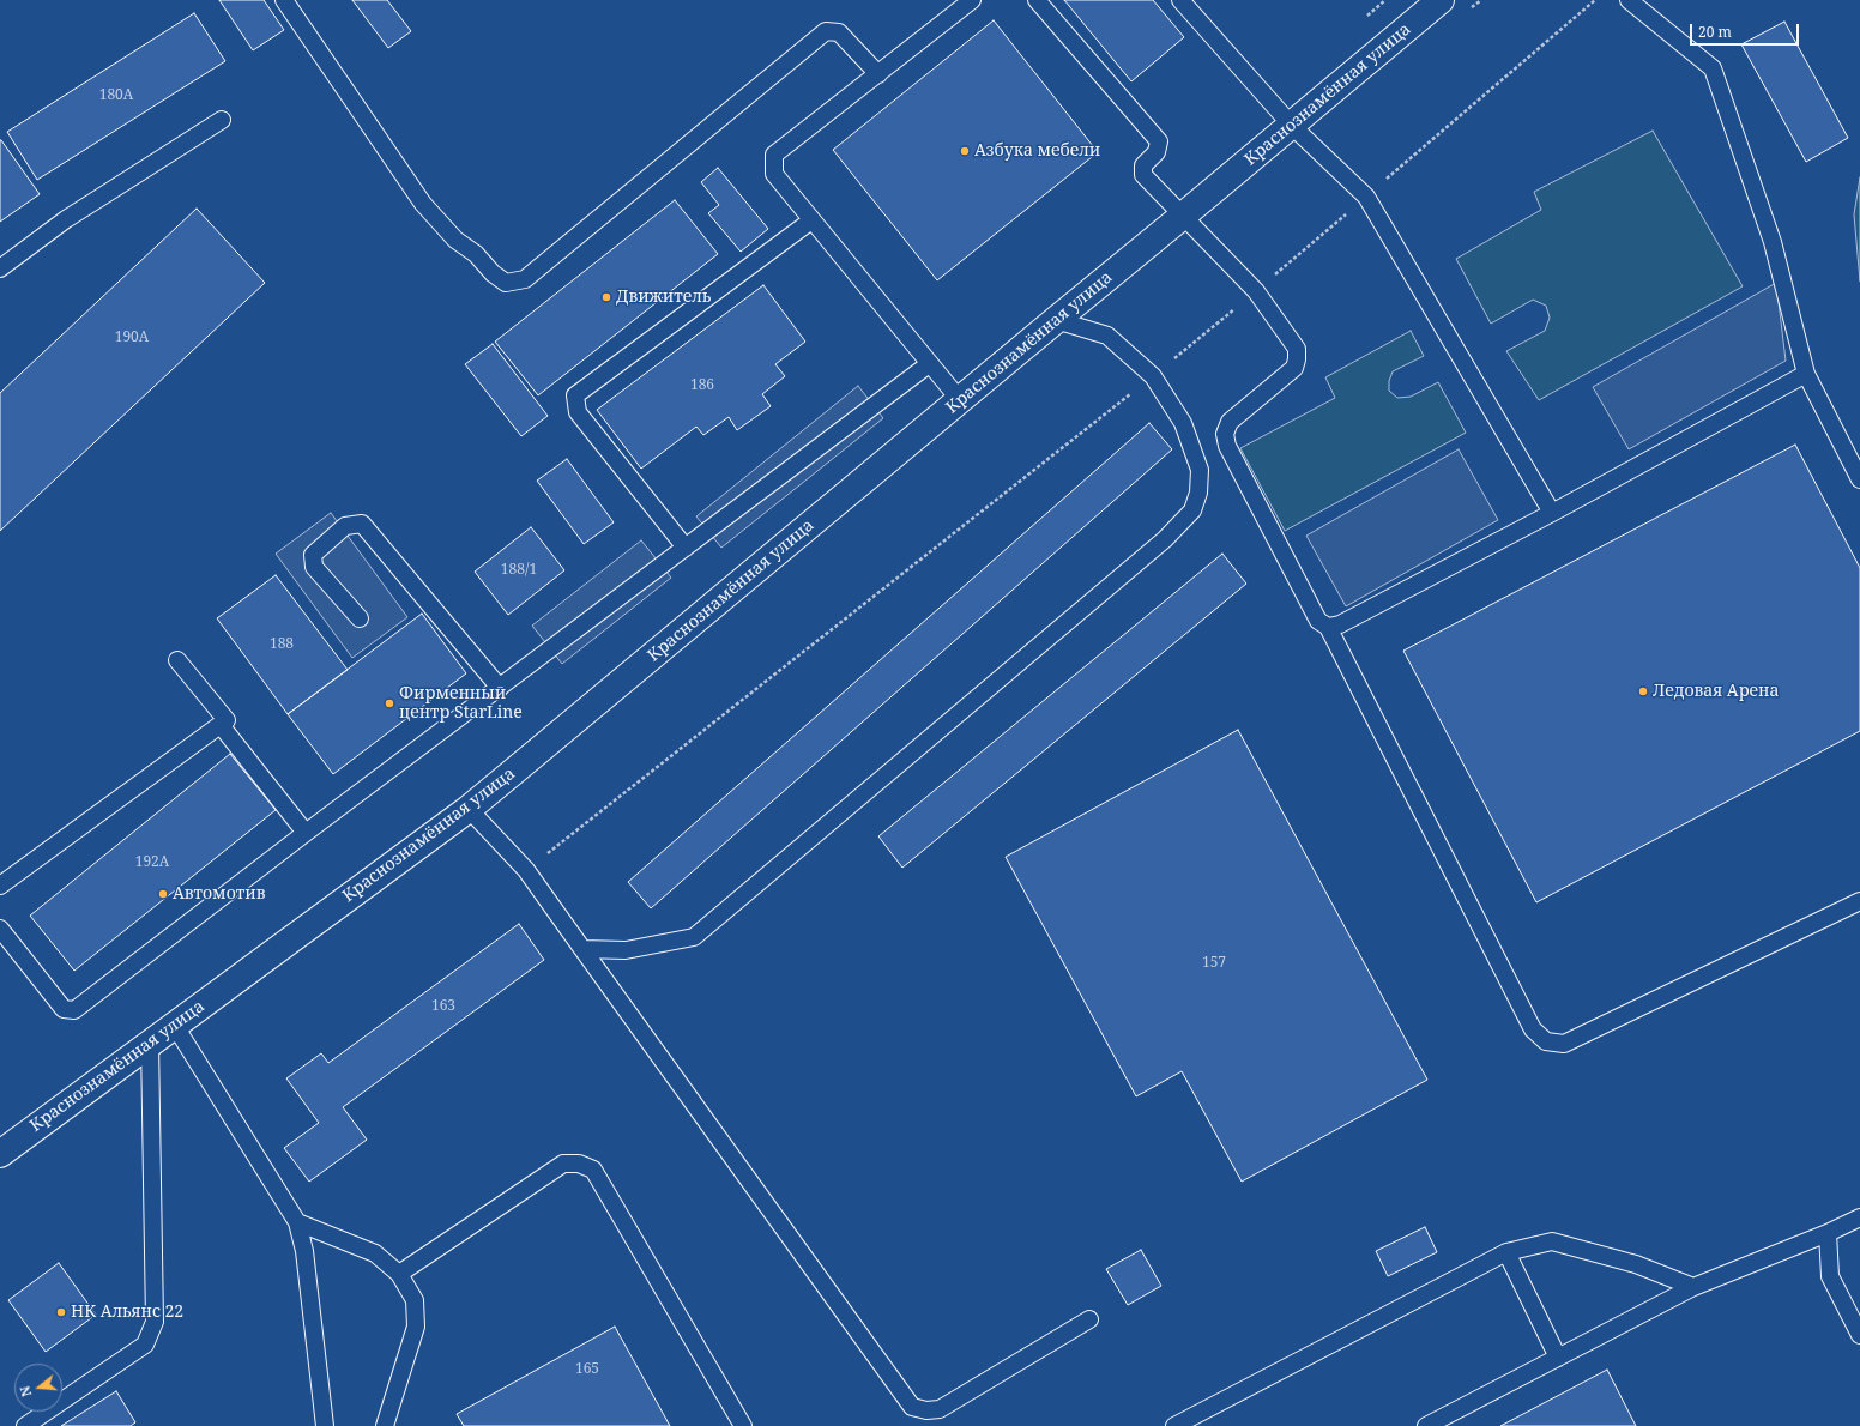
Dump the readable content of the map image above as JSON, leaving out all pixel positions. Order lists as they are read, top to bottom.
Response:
{
  "streets": {
    "highway": ["Краснознамённая улица"]
  },
  "places": [
    "Азбука мебели",
    "Движитель",
    "Ледовая Арена",
    "Фирменный центр StarLine",
    "Автомотив",
    "НК Альянс 22"
  ],
  "house_numbers": [
    "180А",
    "190А",
    "186",
    "188/1",
    "188",
    "192А",
    "157",
    "163",
    "165"
  ],
  "scale_bar": "20 m",
  "north": "left"
}
